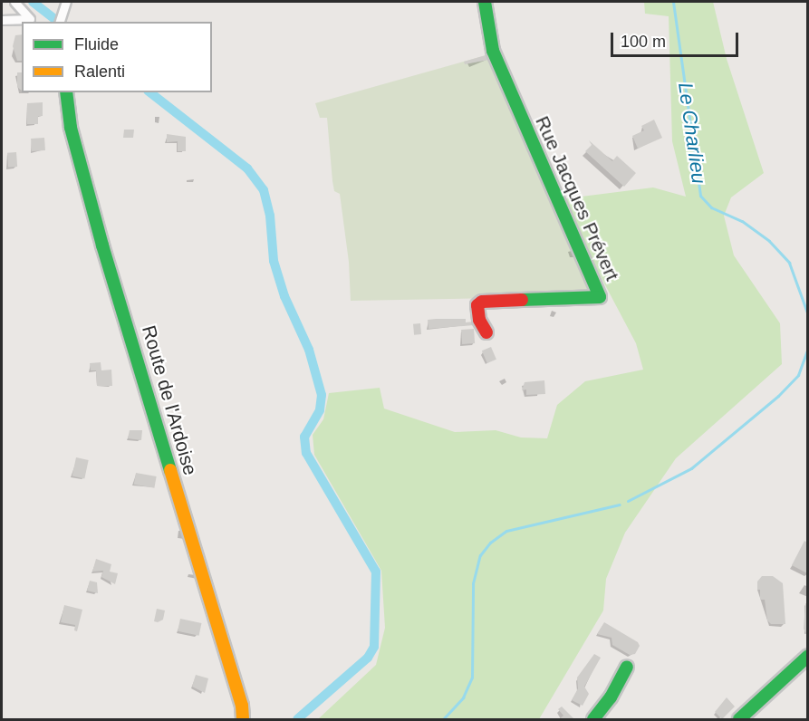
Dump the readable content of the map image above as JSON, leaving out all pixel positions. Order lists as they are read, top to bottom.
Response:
{
  "streets": {
    "street": ["Rue Jacques Prévert", "Route de l'Ardoise"]
  },
  "water": ["Le Charlieu"],
  "legend": ["Fluide", "Ralenti"],
  "scale_bar": "100 m"
}
